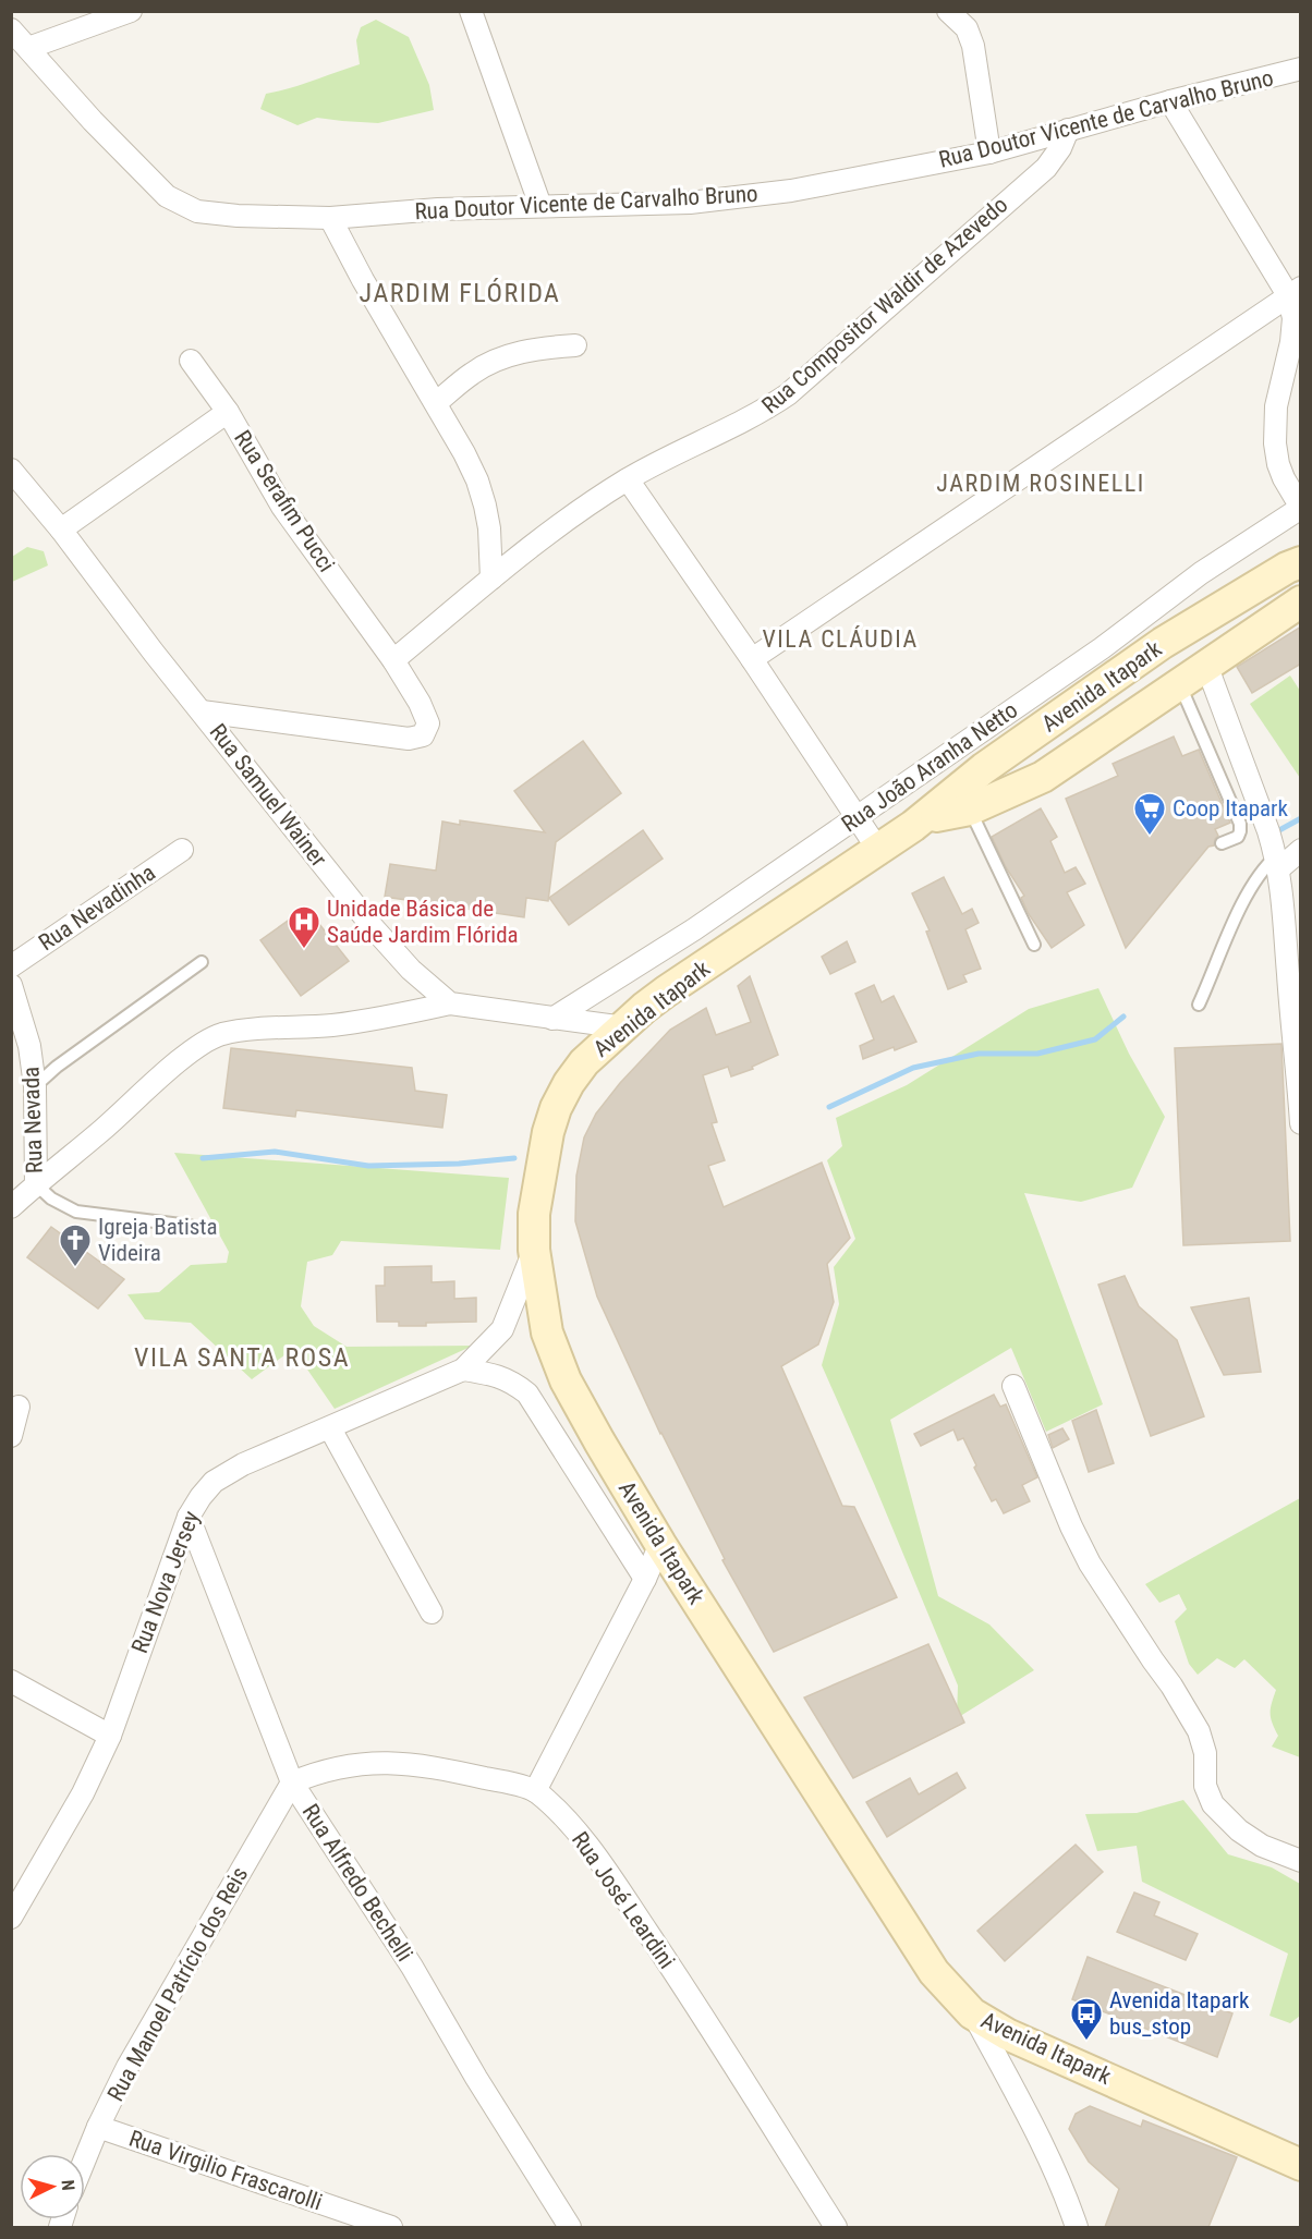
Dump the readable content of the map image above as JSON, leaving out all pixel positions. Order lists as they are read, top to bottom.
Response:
{
  "streets": {
    "main road": ["Avenida Itapark"],
    "street": [
      "Rua Doutor Vicente de Carvalho Bruno",
      "Rua Compositor Waldir de Azevedo",
      "Rua Serafim Pucci",
      "Rua João Aranha Netto",
      "Rua Samuel Wainer",
      "Rua Nevadinha",
      "Rua Nevada",
      "Rua Nova Jersey",
      "Rua Alfredo Bechelli",
      "Rua José Leardini",
      "Rua Manoel Patrício dos Reis",
      "Rua Virgilio Frascarolli"
    ]
  },
  "crossings": [
    ["Rua Doutor Vicente de Carvalho Bruno", "Rua Compositor Waldir de Azevedo"],
    ["Rua Compositor Waldir de Azevedo", "Rua Serafim Pucci"],
    ["Rua Serafim Pucci", "Rua Samuel Wainer"],
    ["Avenida Itapark", "Rua Nova Jersey"],
    ["Rua Nova Jersey", "Rua Alfredo Bechelli"],
    ["Rua Alfredo Bechelli", "Rua José Leardini"],
    ["Rua Alfredo Bechelli", "Rua Manoel Patrício dos Reis"],
    ["Rua José Leardini", "Rua Manoel Patrício dos Reis"],
    ["Rua Manoel Patrício dos Reis", "Rua Virgilio Frascarolli"]
  ],
  "districts": [
    "JARDIM FLÓRIDA",
    "JARDIM ROSINELLI",
    "VILA CLÁUDIA",
    "VILA SANTA ROSA"
  ],
  "places": {
    "supermarket": ["Coop Itapark"],
    "hospital": ["Unidade Básica de Saúde Jardim Flórida"],
    "church": ["Igreja Batista Videira"],
    "bus stop": ["Avenida Itapark bus_stop"]
  },
  "north": "right"
}
